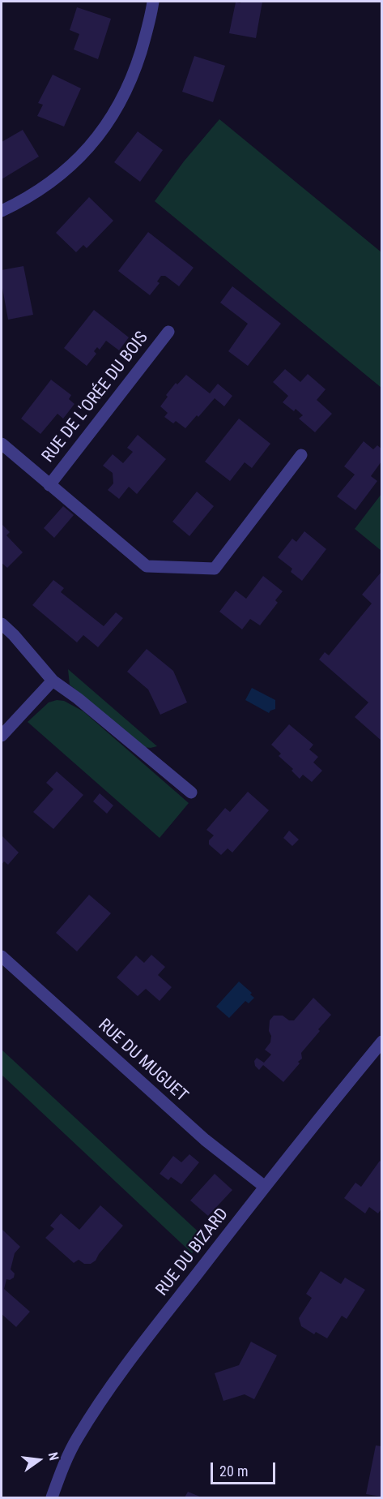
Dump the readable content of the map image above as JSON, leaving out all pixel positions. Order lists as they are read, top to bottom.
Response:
{
  "streets": {
    "street": ["RUE DE L'ORÉE DU BOIS", "RUE DU MUGUET", "RUE DU BIZARD"]
  },
  "crossings": [
    ["RUE DU MUGUET", "RUE DU BIZARD"]
  ],
  "scale_bar": "20 m",
  "north": "right"
}
